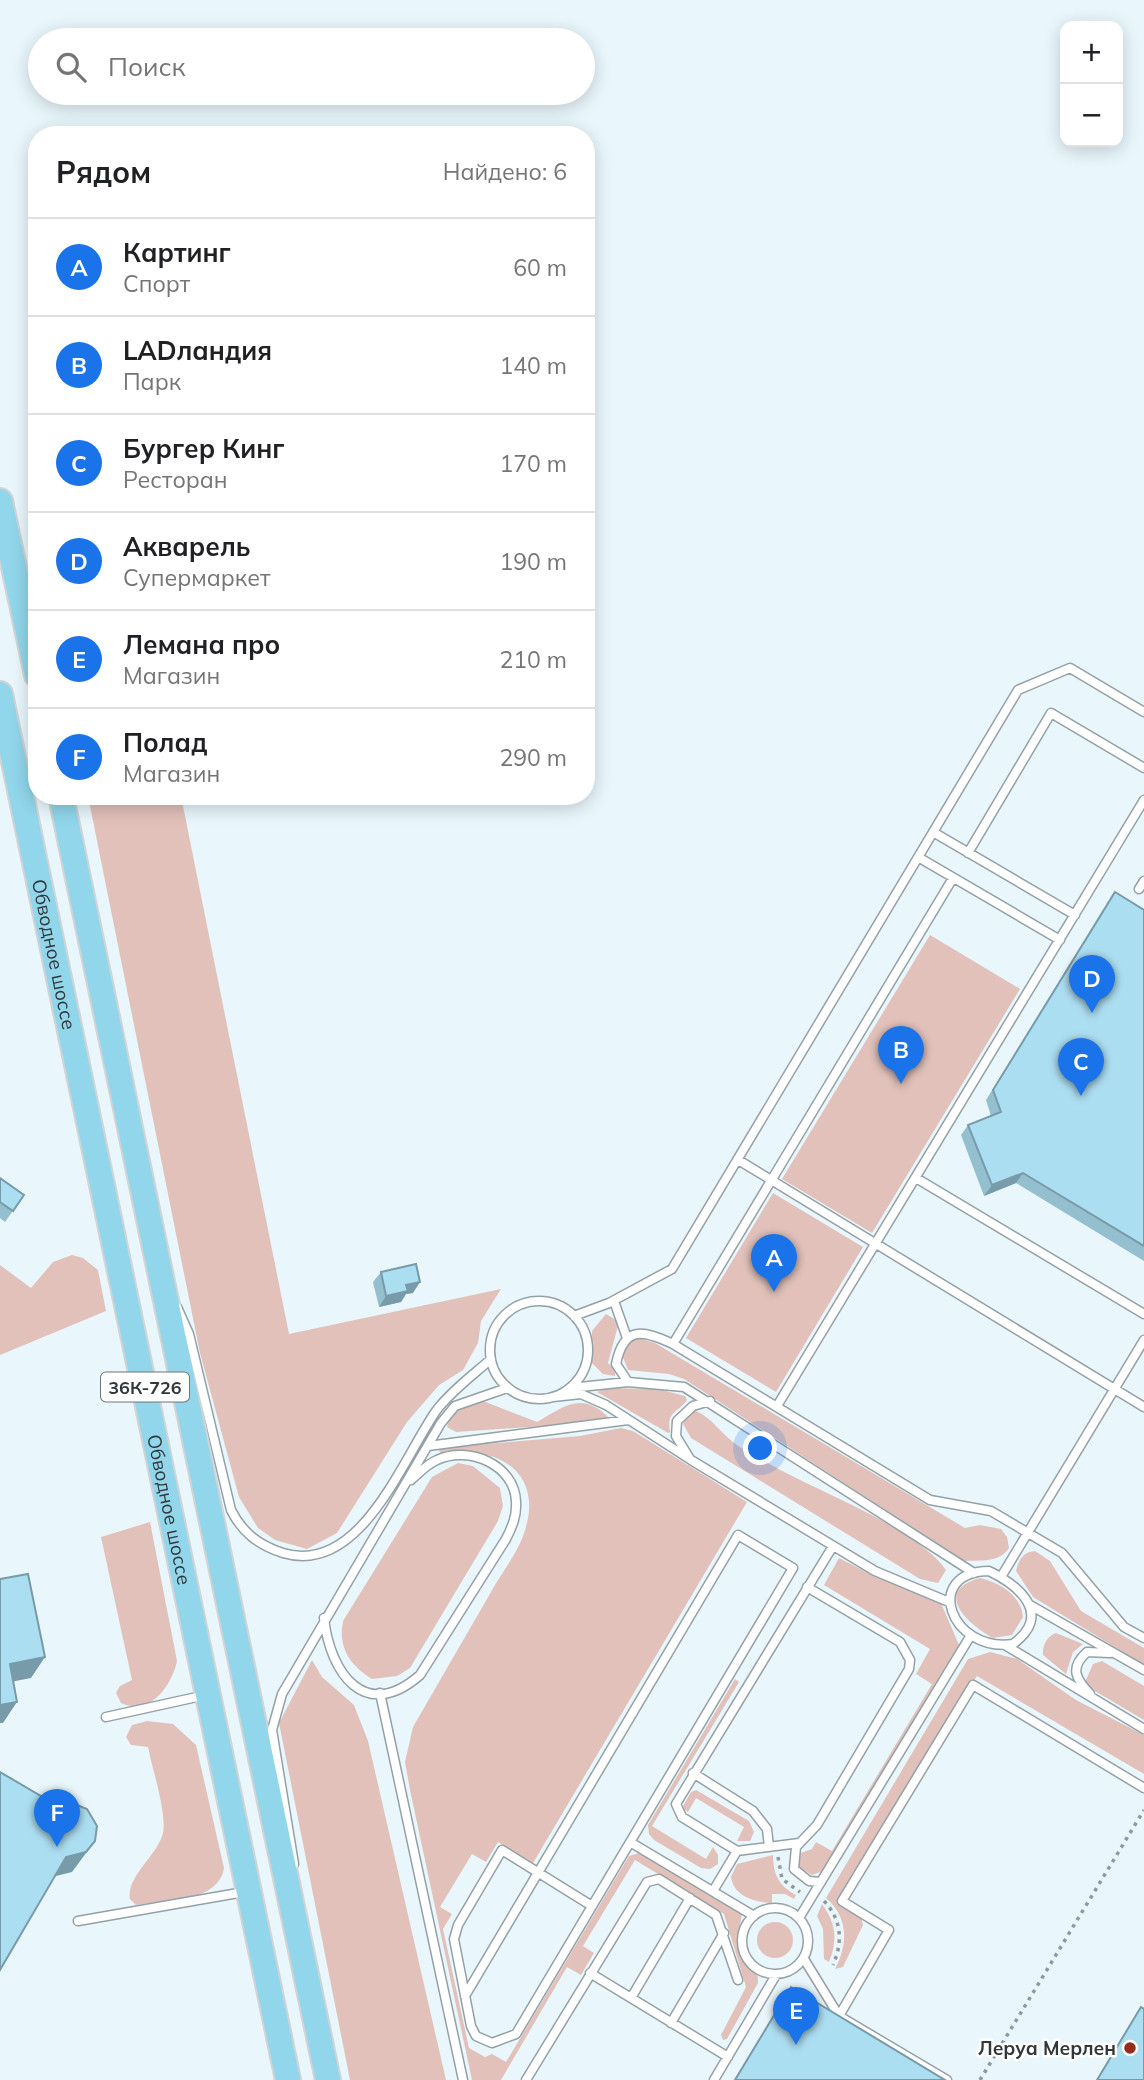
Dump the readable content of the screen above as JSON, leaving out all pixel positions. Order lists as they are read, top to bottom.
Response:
{
  "streets": {
    "main road": ["Обводное шоссе", "36К-726"]
  },
  "places": ["Леруа Мерлен"],
  "page": {
    "map_buttons": ["+", "−"],
    "search": "Поиск",
    "heading": ["Рядом", "Найдено: 6"],
    "list": [
      {
        "mark": "A",
        "name": "Картинг",
        "note": "Спорт",
        "value": "60 m"
      },
      {
        "mark": "B",
        "name": "LADландия",
        "note": "Парк",
        "value": "140 m"
      },
      {
        "mark": "C",
        "name": "Бургер Кинг",
        "note": "Ресторан",
        "value": "170 m"
      },
      {
        "mark": "D",
        "name": "Акварель",
        "note": "Супермаркет",
        "value": "190 m"
      },
      {
        "mark": "E",
        "name": "Лемана про",
        "note": "Магазин",
        "value": "210 m"
      },
      {
        "mark": "F",
        "name": "Полад",
        "note": "Магазин",
        "value": "290 m"
      }
    ],
    "pins": [
      "D",
      "B",
      "C",
      "A",
      "F",
      "E"
    ]
  }
}
